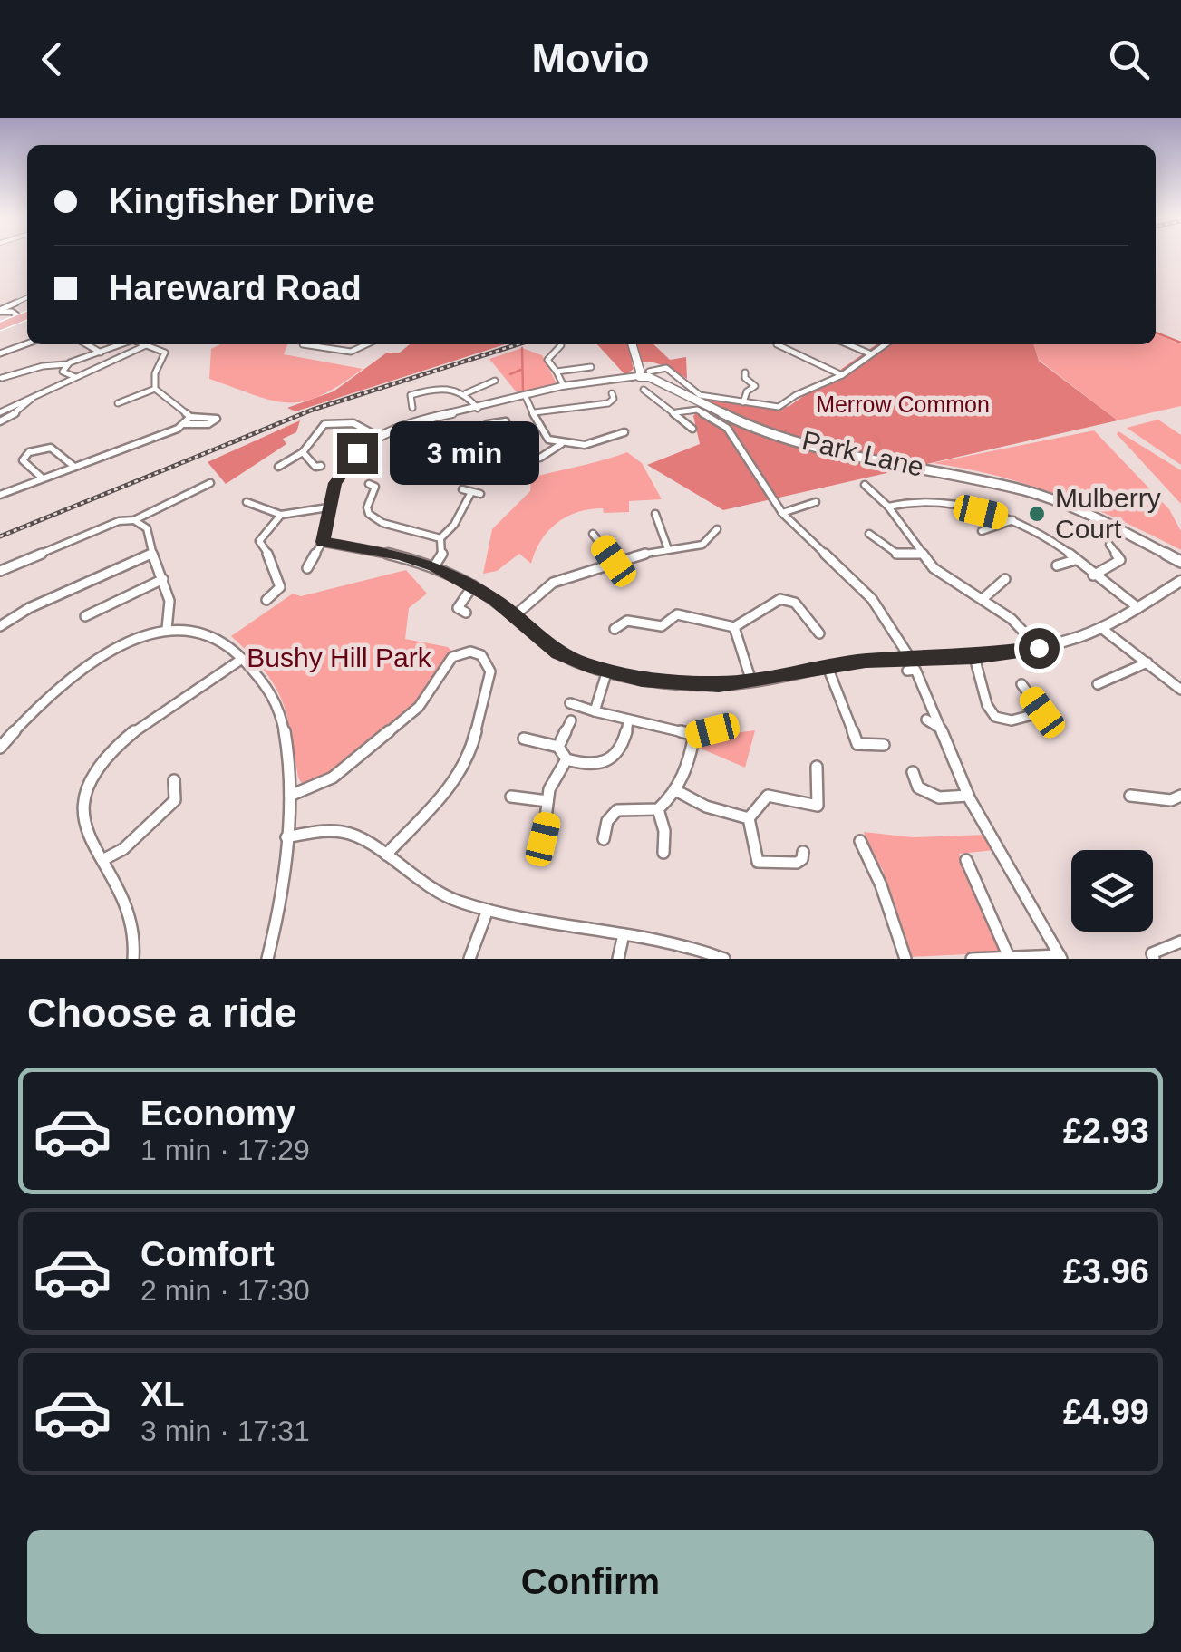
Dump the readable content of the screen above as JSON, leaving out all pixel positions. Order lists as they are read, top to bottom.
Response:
{
  "streets": {
    "main road": ["Park Lane"]
  },
  "parks": ["Merrow Common", "Bushy Hill Park"],
  "places": ["Mulberry Court"],
  "page": {
    "header": "Movio",
    "banner": ["Kingfisher Drive", "Hareward Road"],
    "bubble": "3 min",
    "heading": "Choose a ride",
    "list": [
      {
        "name": "Economy",
        "note": "1 min · 17:29",
        "value": "£2.93"
      },
      {
        "name": "Comfort",
        "note": "2 min · 17:30",
        "value": "£3.96"
      },
      {
        "name": "XL",
        "note": "3 min · 17:31",
        "value": "£4.99"
      }
    ],
    "buttons": "Confirm"
  }
}
